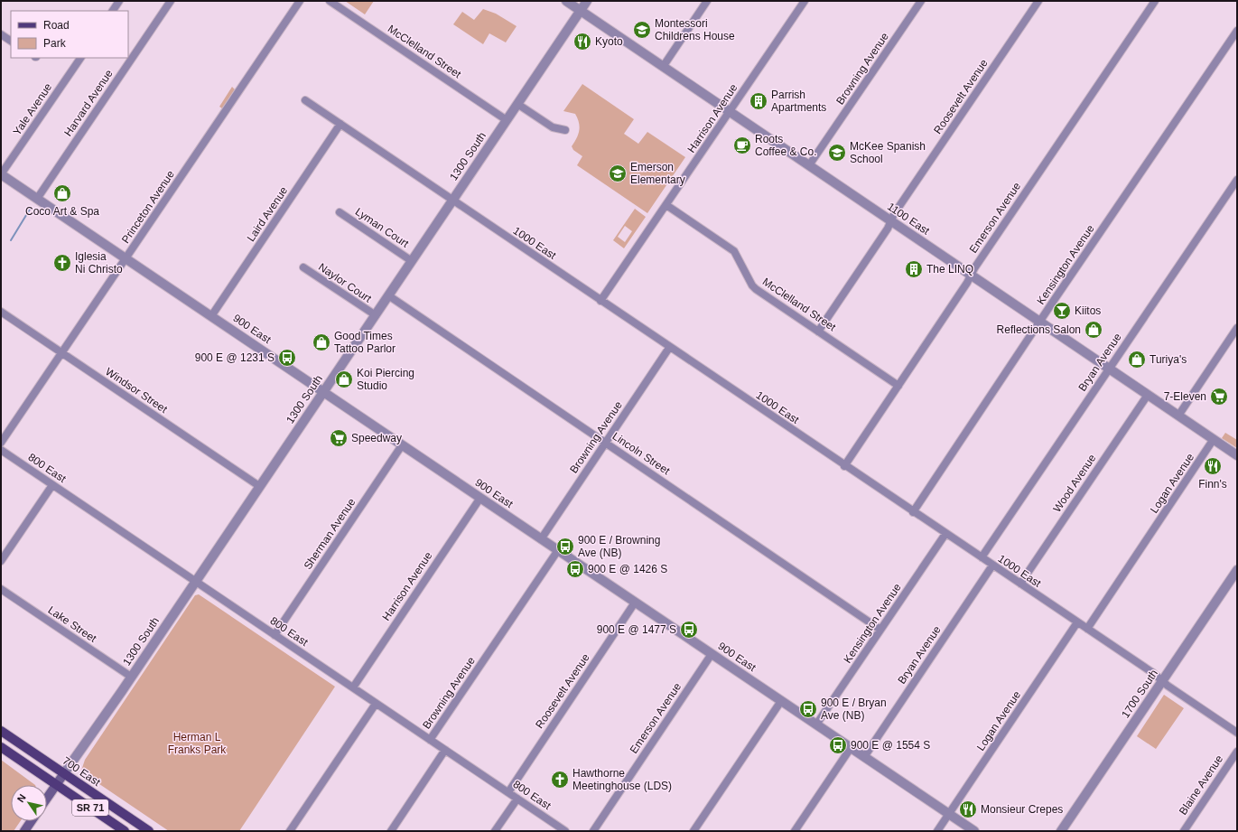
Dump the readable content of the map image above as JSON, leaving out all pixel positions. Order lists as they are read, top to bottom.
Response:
{
  "streets": {
    "main road": ["1300 South", "700 East", "SR 71"],
    "street": [
      "McClelland Street",
      "Browning Avenue",
      "Roosevelt Avenue",
      "Harvard Avenue",
      "Yale Avenue",
      "Harrison Avenue",
      "Princeton Avenue",
      "Laird Avenue",
      "Emerson Avenue",
      "1100 East",
      "Lyman Court",
      "1000 East",
      "Kensington Avenue",
      "Naylor Court",
      "900 East",
      "Bryan Avenue",
      "Windsor Street",
      "Lincoln Street",
      "800 East",
      "Wood Avenue",
      "Logan Avenue",
      "Sherman Avenue",
      "Lake Street",
      "1700 South",
      "Blaine Avenue"
    ]
  },
  "crossings": [
    ["McClelland Street", "Roosevelt Avenue"],
    ["McClelland Street", "Harrison Avenue"],
    ["McClelland Street", "1300 South"],
    ["McClelland Street", "Emerson Avenue"],
    ["Browning Avenue", "1100 East"],
    ["Browning Avenue", "1000 East"],
    ["Browning Avenue", "900 East"],
    ["Browning Avenue", "Lincoln Street"],
    ["Browning Avenue", "800 East"],
    ["Roosevelt Avenue", "1100 East"],
    ["Roosevelt Avenue", "900 East"],
    ["Roosevelt Avenue", "800 East"],
    ["Harvard Avenue", "900 East"],
    ["Yale Avenue", "900 East"],
    ["Harrison Avenue", "1100 East"],
    ["Harrison Avenue", "1000 East"],
    ["Harrison Avenue", "900 East"],
    ["Harrison Avenue", "800 East"],
    ["1300 South", "1100 East"],
    ["1300 South", "Lyman Court"],
    ["1300 South", "1000 East"],
    ["1300 South", "Naylor Court"],
    ["1300 South", "900 East"],
    ["1300 South", "Windsor Street"],
    ["1300 South", "Lincoln Street"],
    ["1300 South", "800 East"],
    ["1300 South", "Lake Street"],
    ["1300 South", "700 East"],
    ["1300 South", "SR 71"],
    ["Princeton Avenue", "900 East"],
    ["Princeton Avenue", "Windsor Street"],
    ["Laird Avenue", "1000 East"],
    ["Laird Avenue", "900 East"],
    ["Emerson Avenue", "1100 East"],
    ["Emerson Avenue", "1000 East"],
    ["Emerson Avenue", "900 East"],
    ["1100 East", "Kensington Avenue"],
    ["1100 East", "Bryan Avenue"],
    ["1100 East", "Wood Avenue"],
    ["1100 East", "Logan Avenue"],
    ["1000 East", "Kensington Avenue"],
    ["1000 East", "Bryan Avenue"],
    ["1000 East", "Wood Avenue"],
    ["1000 East", "Logan Avenue"],
    ["1000 East", "1700 South"],
    ["Kensington Avenue", "900 East"],
    ["Kensington Avenue", "Lincoln Street"],
    ["900 East", "Bryan Avenue"],
    ["900 East", "Logan Avenue"],
    ["900 East", "Sherman Avenue"],
    ["800 East", "Sherman Avenue"]
  ],
  "parks": ["Herman L Franks Park"],
  "places": {
    "school or university": ["Montessori Childrens House", "McKee Spanish School", "Emerson Elementary"],
    "restaurant": ["Kyoto", "Finn's", "Monsieur Crepes"],
    "building": ["Parrish Apartments", "The LINQ"],
    "cafe": ["Roots Coffee & Co."],
    "shop": [
      "Coco Art & Spa",
      "Reflections Salon",
      "Good Times Tattoo Parlor",
      "Turiya's",
      "Koi Piercing Studio"
    ],
    "church": ["Iglesia Ni Christo", "Hawthorne Meetinghouse (LDS)"],
    "bar": ["Kiitos"],
    "bus stop": [
      "900 E @ 1231 S",
      "900 E / Browning Ave (NB)",
      "900 E @ 1426 S",
      "900 E @ 1477 S",
      "900 E / Bryan Ave (NB)",
      "900 E @ 1554 S"
    ],
    "supermarket": ["7-Eleven", "Speedway"]
  },
  "legend": ["Road", "Park"],
  "north": "top left"
}
